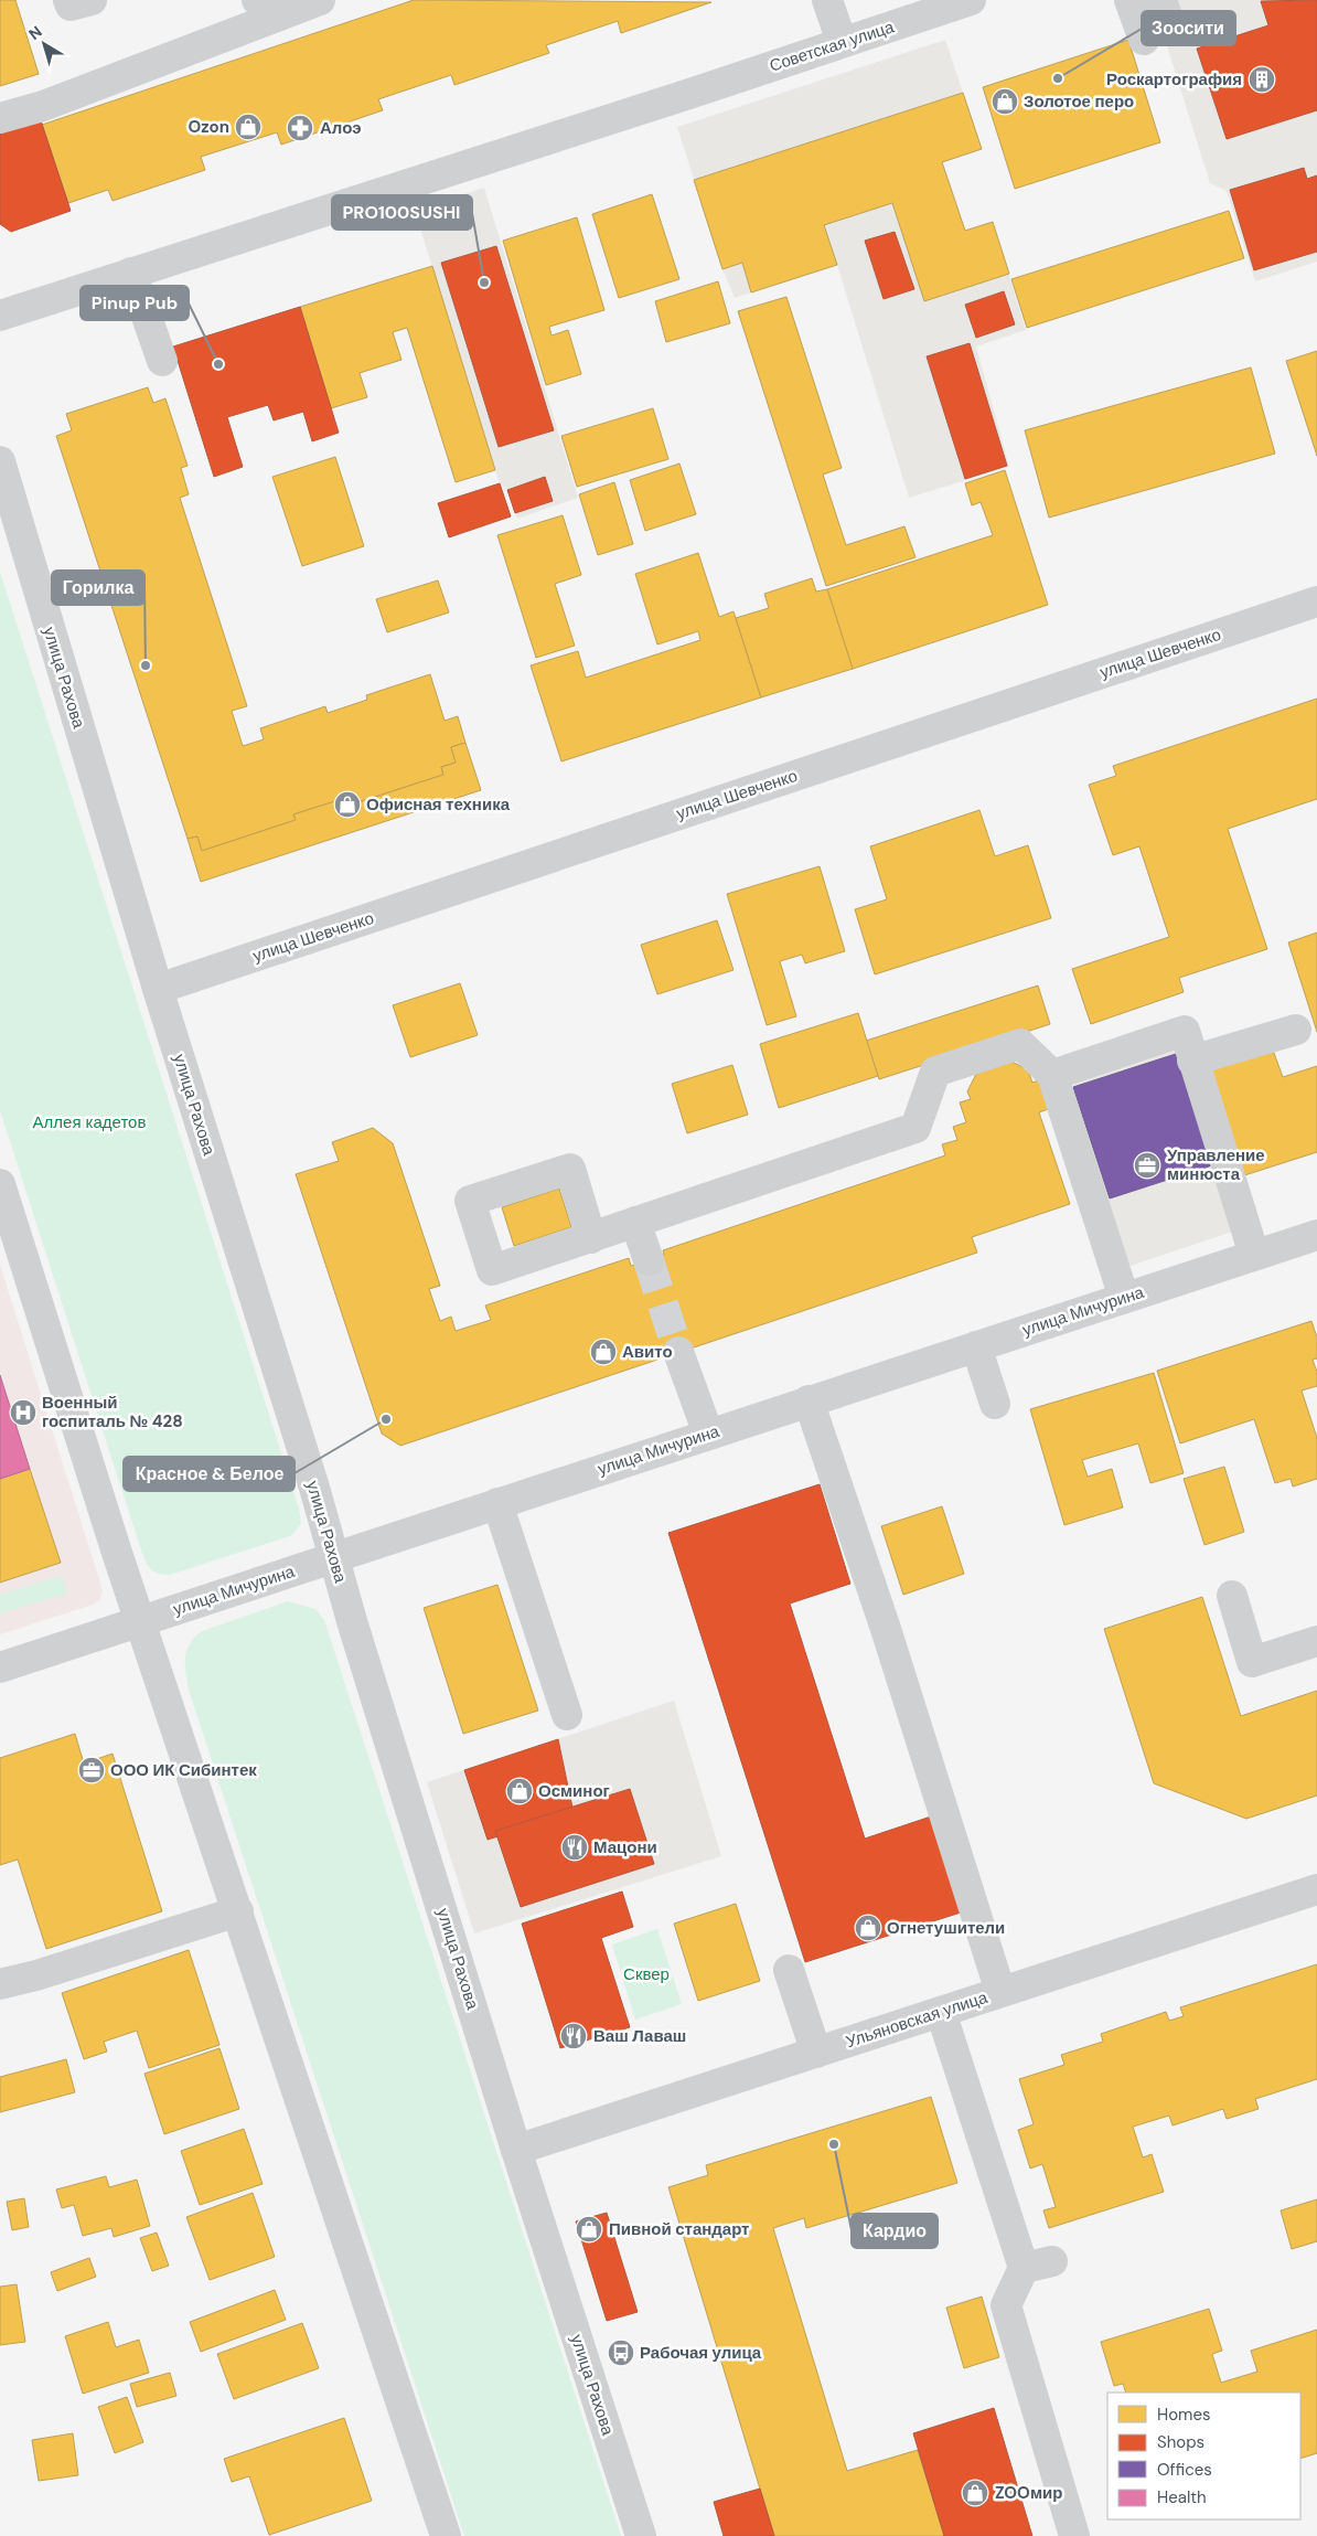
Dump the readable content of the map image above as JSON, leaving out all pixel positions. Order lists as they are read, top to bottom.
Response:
{
  "streets": {
    "street": [
      "Советская улица",
      "улица Шевченко",
      "улица Рахова",
      "улица Мичурина",
      "Ульяновская улица"
    ]
  },
  "crossings": [
    ["улица Шевченко", "улица Рахова"],
    ["улица Рахова", "улица Мичурина"],
    ["улица Рахова", "Ульяновская улица"]
  ],
  "parks": ["Аллея кадетов", "Сквер"],
  "places": {
    "other": [
      "Зоосити",
      "PRO100SUSHI",
      "Pinup Pub",
      "Горилка",
      "Красное & Белое",
      "Кардио"
    ],
    "building": ["Роскартография"],
    "shop": [
      "Золотое перо",
      "Ozon",
      "Офисная техника",
      "Авито",
      "Осминог",
      "Огнетушители",
      "Пивной стандарт",
      "ZOOмир"
    ],
    "pharmacy": ["Алоэ"],
    "office": ["Управление минюста", "ООО ИК Сибинтек"],
    "hospital": ["Военный госпиталь № 428"],
    "restaurant": ["Мацони", "Ваш Лаваш"],
    "bus stop": ["Рабочая улица"]
  },
  "legend": [
    "Homes",
    "Shops",
    "Offices",
    "Health"
  ],
  "north": "top left"
}
